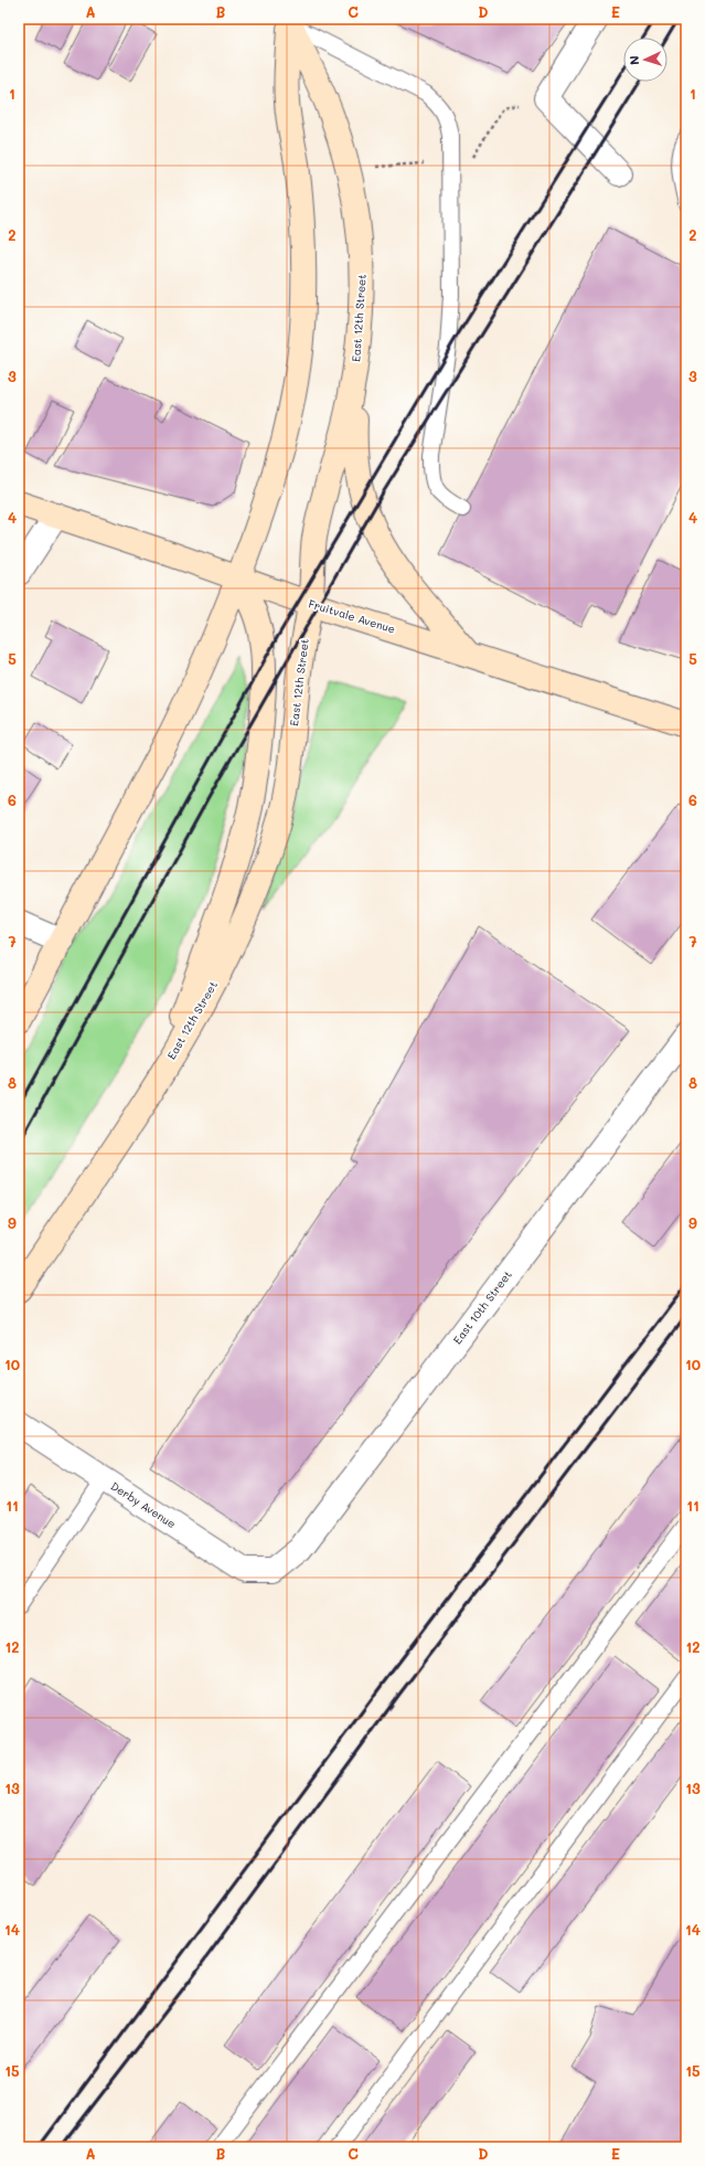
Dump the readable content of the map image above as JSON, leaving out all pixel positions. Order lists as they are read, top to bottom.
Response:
{
  "streets": {
    "main road": ["East 12th Street", "Fruitvale Avenue"],
    "street": ["East 10th Street", "Derby Avenue"]
  },
  "crossings": [
    ["East 12th Street", "Fruitvale Avenue"],
    ["East 10th Street", "Derby Avenue"]
  ],
  "north": "left",
  "grid": {
    "columns": [
      "A",
      "B",
      "C",
      "D",
      "E"
    ],
    "rows": [
      "1",
      "2",
      "3",
      "4",
      "5",
      "6",
      "7",
      "8",
      "9",
      "10",
      "11",
      "12",
      "13",
      "14",
      "15"
    ]
  }
}
